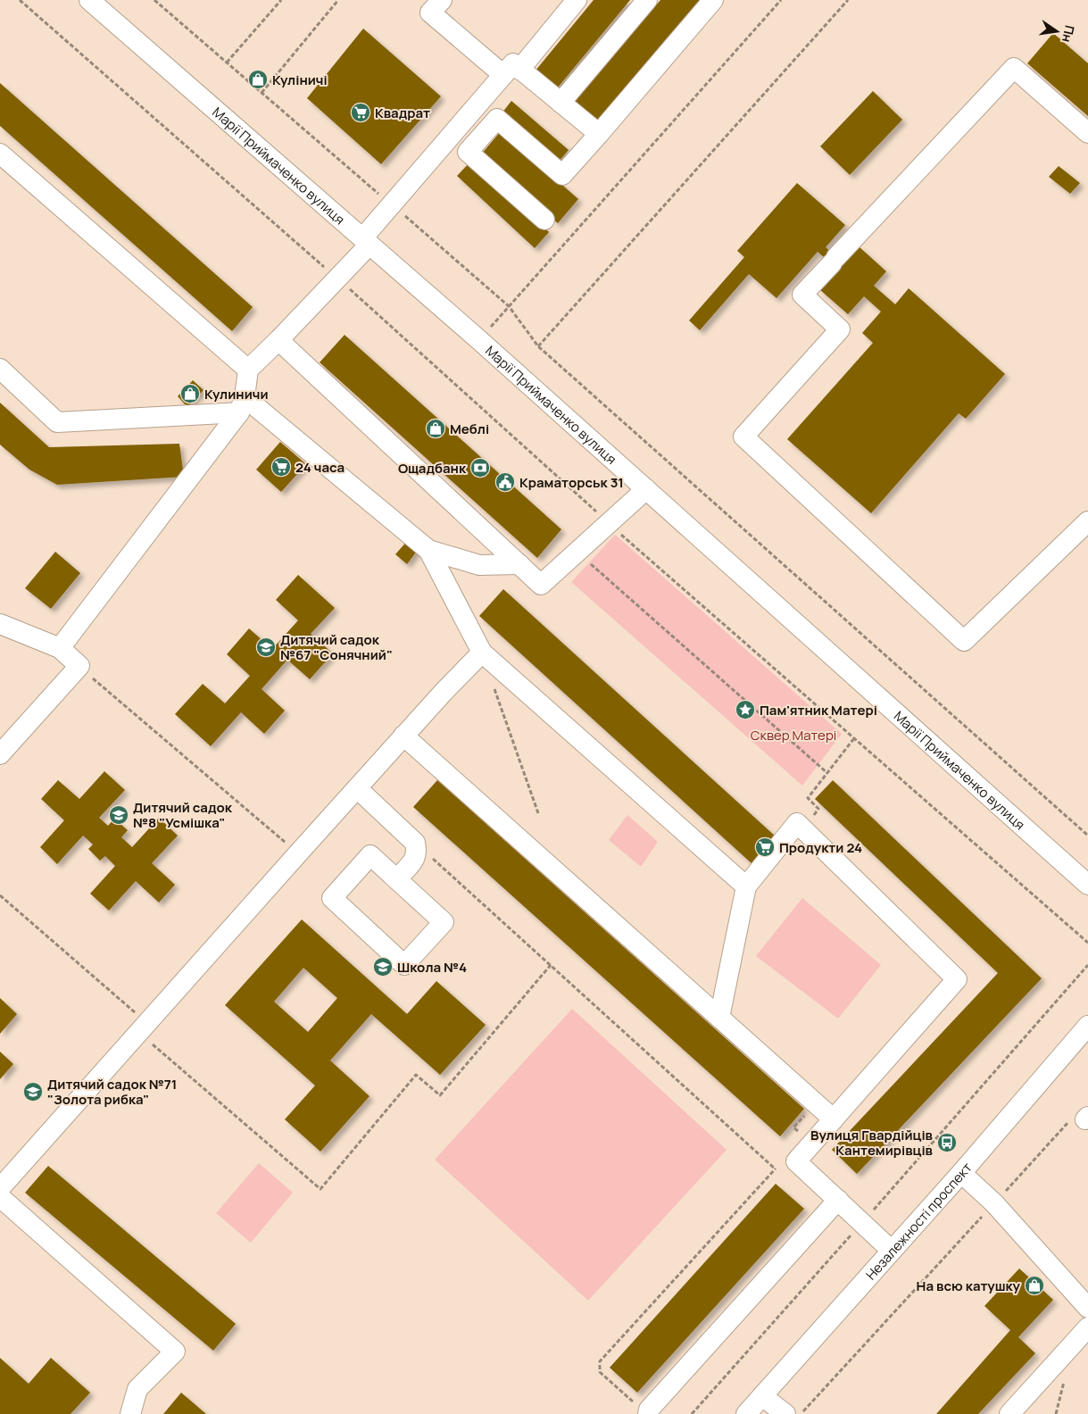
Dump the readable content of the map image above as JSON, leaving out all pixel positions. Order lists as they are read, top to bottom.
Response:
{
  "streets": {
    "street": ["Марії Приймаченко вулиця", "Незалежності проспект"]
  },
  "parks": ["Сквер Матері"],
  "places": {
    "shop": [
      "Куліничі",
      "Кулиничи",
      "Меблі",
      "На всю катушку"
    ],
    "supermarket": ["Квадрат", "24 часа", "Продукти 24"],
    "bank": ["Ощадбанк"],
    "public building": ["Краматорськ 31"],
    "school or university": [
      "Дитячий садок №67 \"Сонячний\"",
      "Дитячий садок №8 \"Усмішка\"",
      "Школа №4",
      "Дитячий садок №71 \"Золота рибка\""
    ],
    "place": ["Пам'ятник Матері"],
    "bus stop": ["Вулиця Гвардійців Кантемирівців"]
  },
  "north": "right"
}
